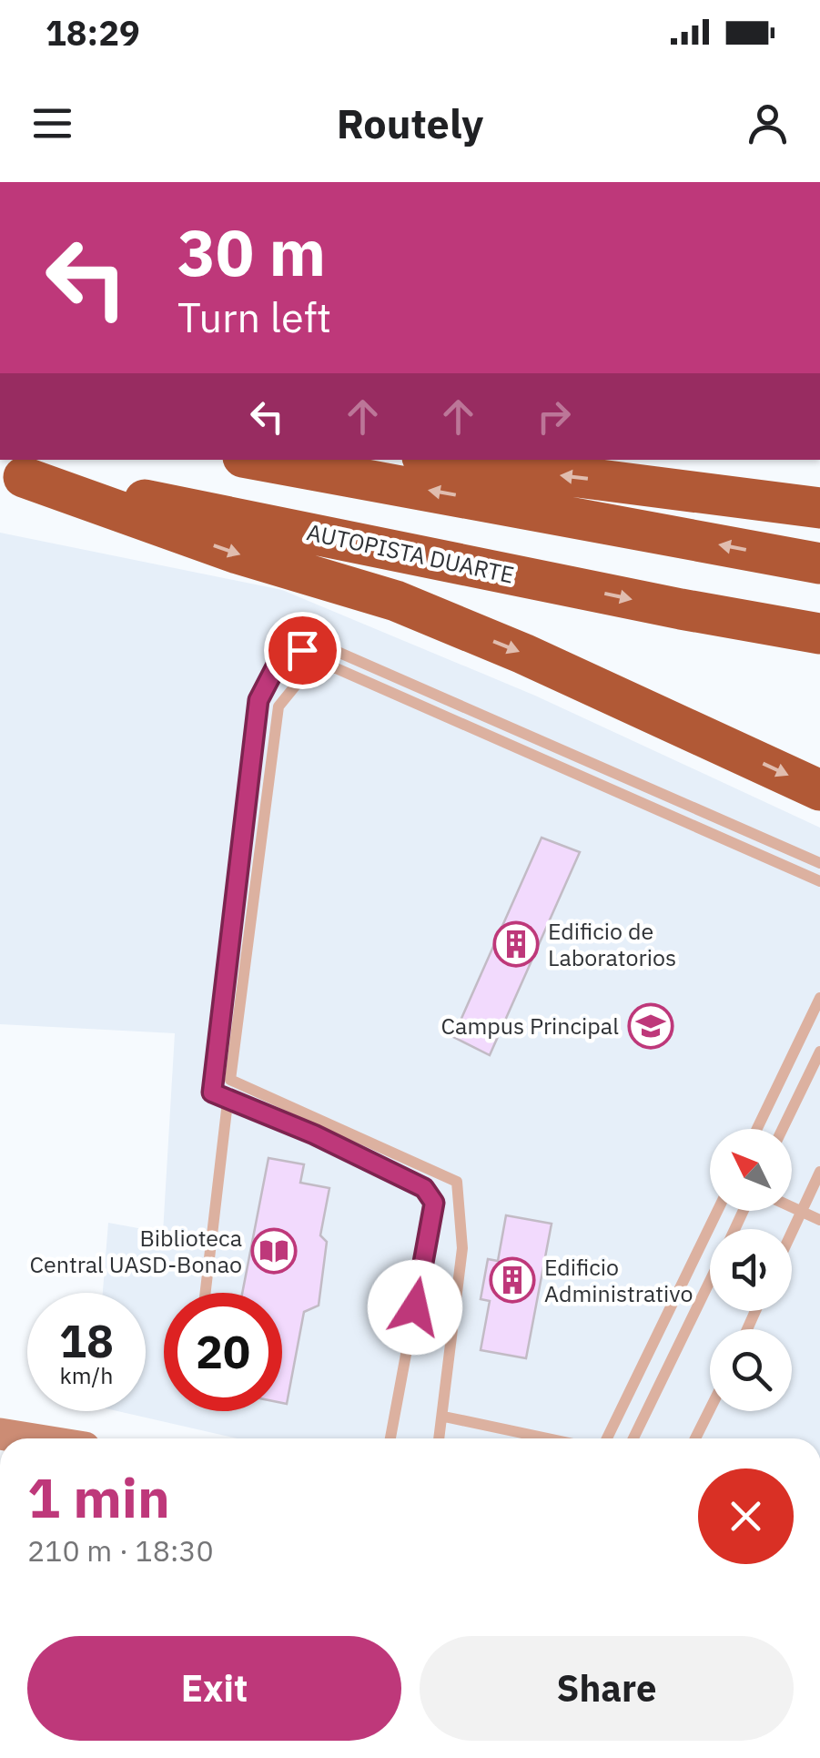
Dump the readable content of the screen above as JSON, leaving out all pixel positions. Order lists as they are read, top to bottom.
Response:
{
  "streets": {
    "highway": ["AUTOPISTA DUARTE"]
  },
  "places": {
    "building": ["Edificio de Laboratorios", "Edificio Administrativo"],
    "school or university": ["Campus Principal"],
    "library": ["Biblioteca Central UASD-Bonao"]
  },
  "north": "top left",
  "page": {
    "status": "18:29",
    "header": "Routely",
    "turn": ["30 m", "Turn left"],
    "speed": "18 km/h",
    "limit": "20",
    "heading": ["1 min", "210 m · 18:30"],
    "buttons": ["Exit", "Share"]
  }
}
